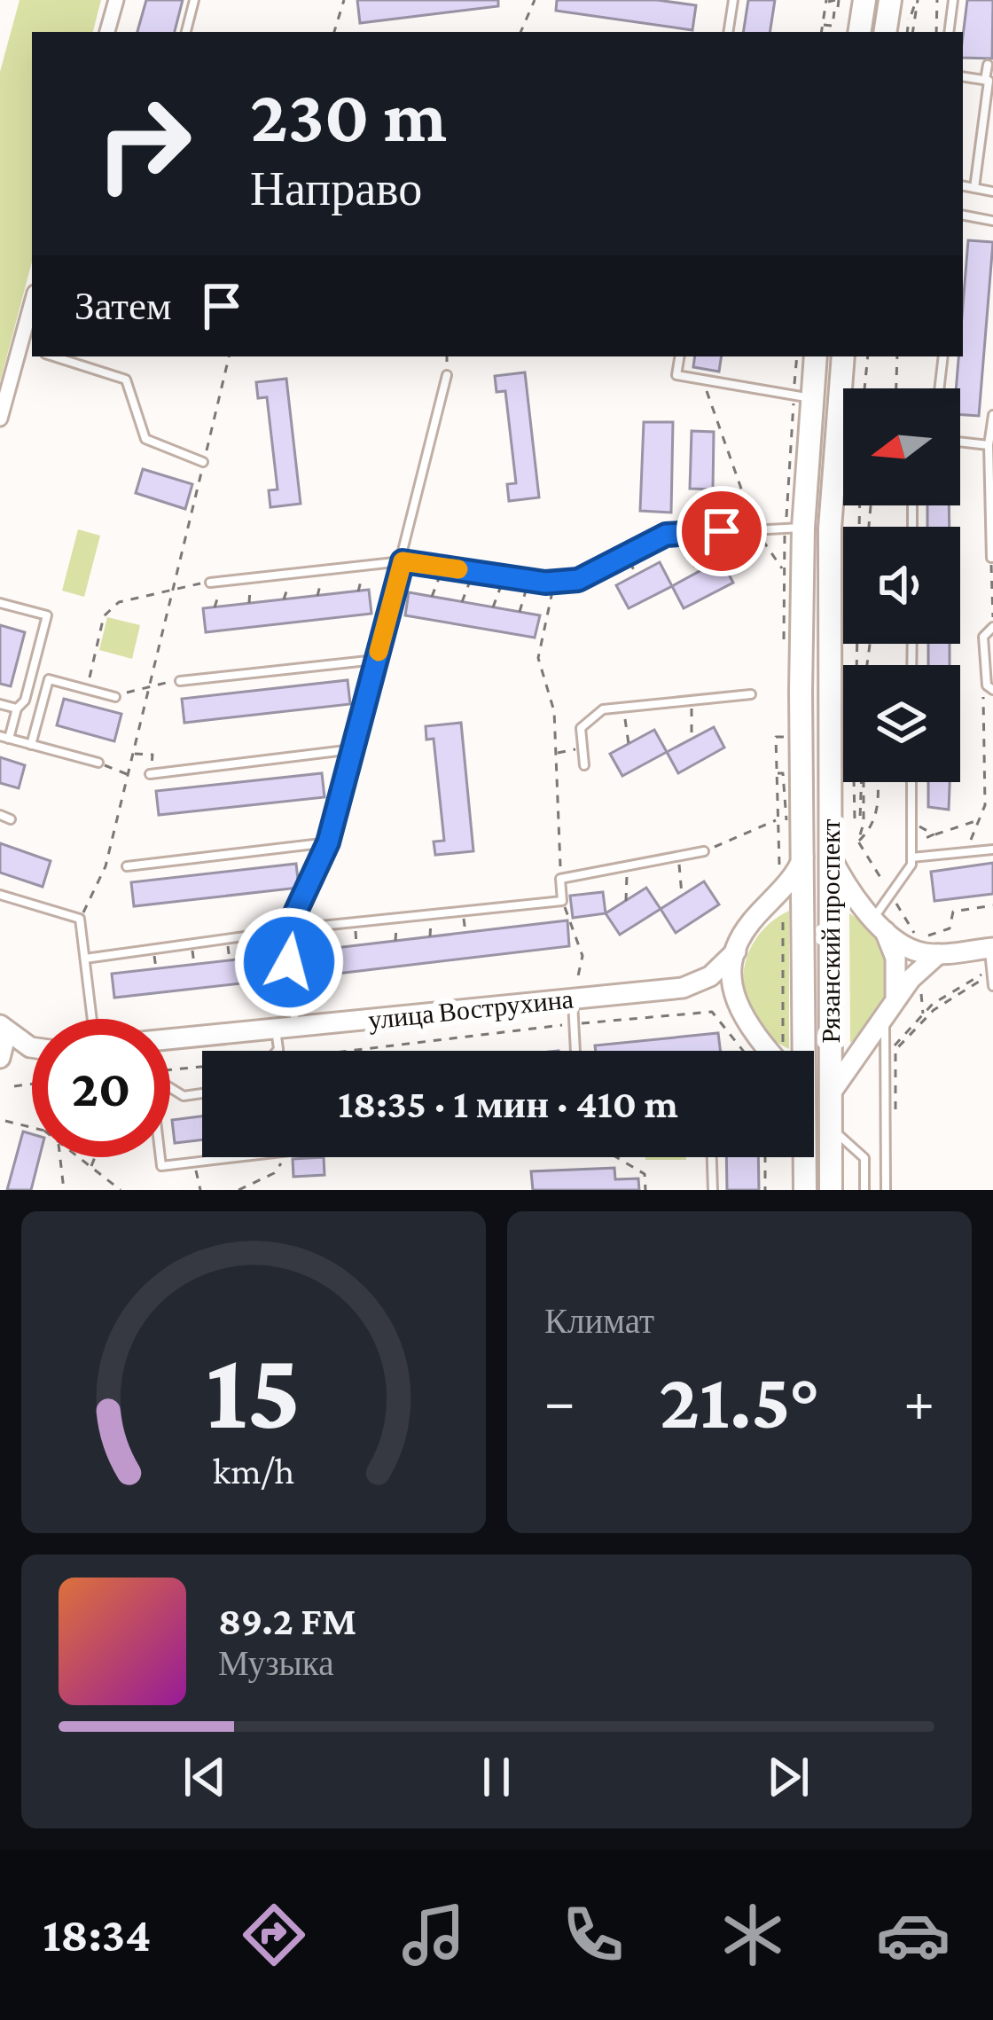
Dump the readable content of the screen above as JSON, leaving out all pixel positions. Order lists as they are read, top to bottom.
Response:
{
  "streets": {
    "main road": ["Рязанский проспект", "улица Вострухина"]
  },
  "north": "left",
  "page": {
    "turn": ["230 m", "Направо"],
    "then": "Затем",
    "limit": "20",
    "trip": "18:35 · 1 мин · 410 m",
    "tile": "Климат",
    "heat": ["−", "21.5°", "+"],
    "song": ["89.2 FM", "Музыка"],
    "tabs": "18:34",
    "gauge": ["15", "km/h"]
  }
}
